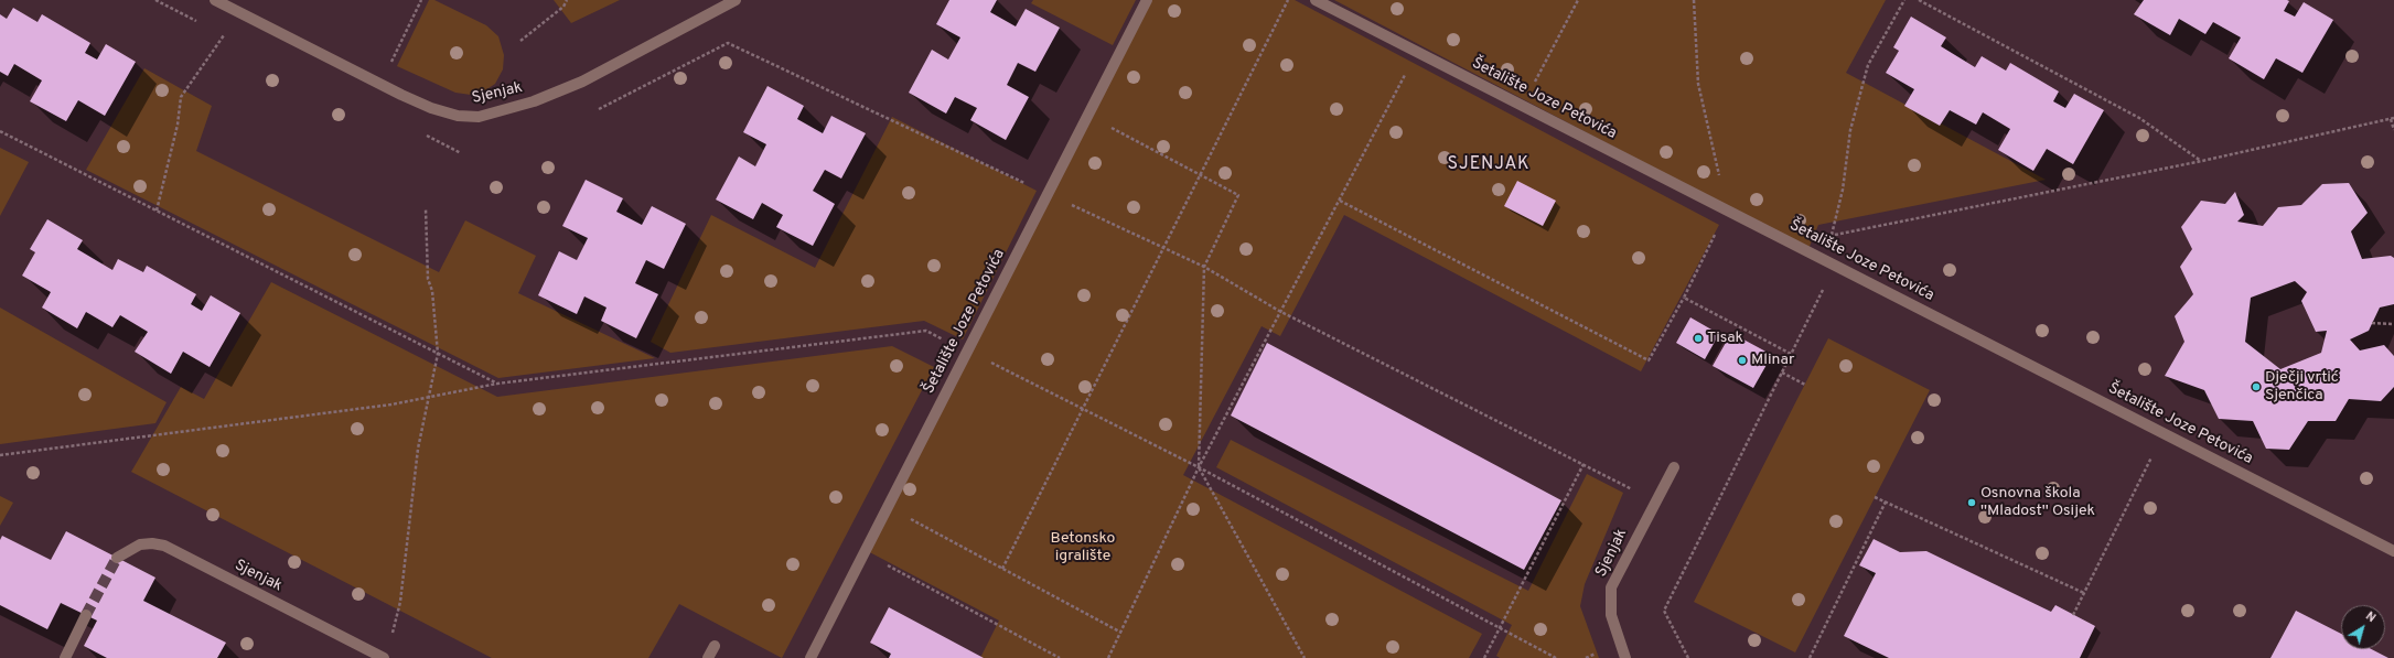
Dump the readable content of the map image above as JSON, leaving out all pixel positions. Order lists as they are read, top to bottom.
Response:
{
  "streets": {
    "street": ["Sjenjak", "Šetalište Joze Petovića"]
  },
  "districts": ["SJENJAK"],
  "parks": ["Betonsko igralište"],
  "places": [
    "Tisak",
    "Mlinar",
    "Dječji vrtić Sjenčica",
    "Osnovna škola ''Mladost'' Osijek"
  ],
  "north": "top right"
}
